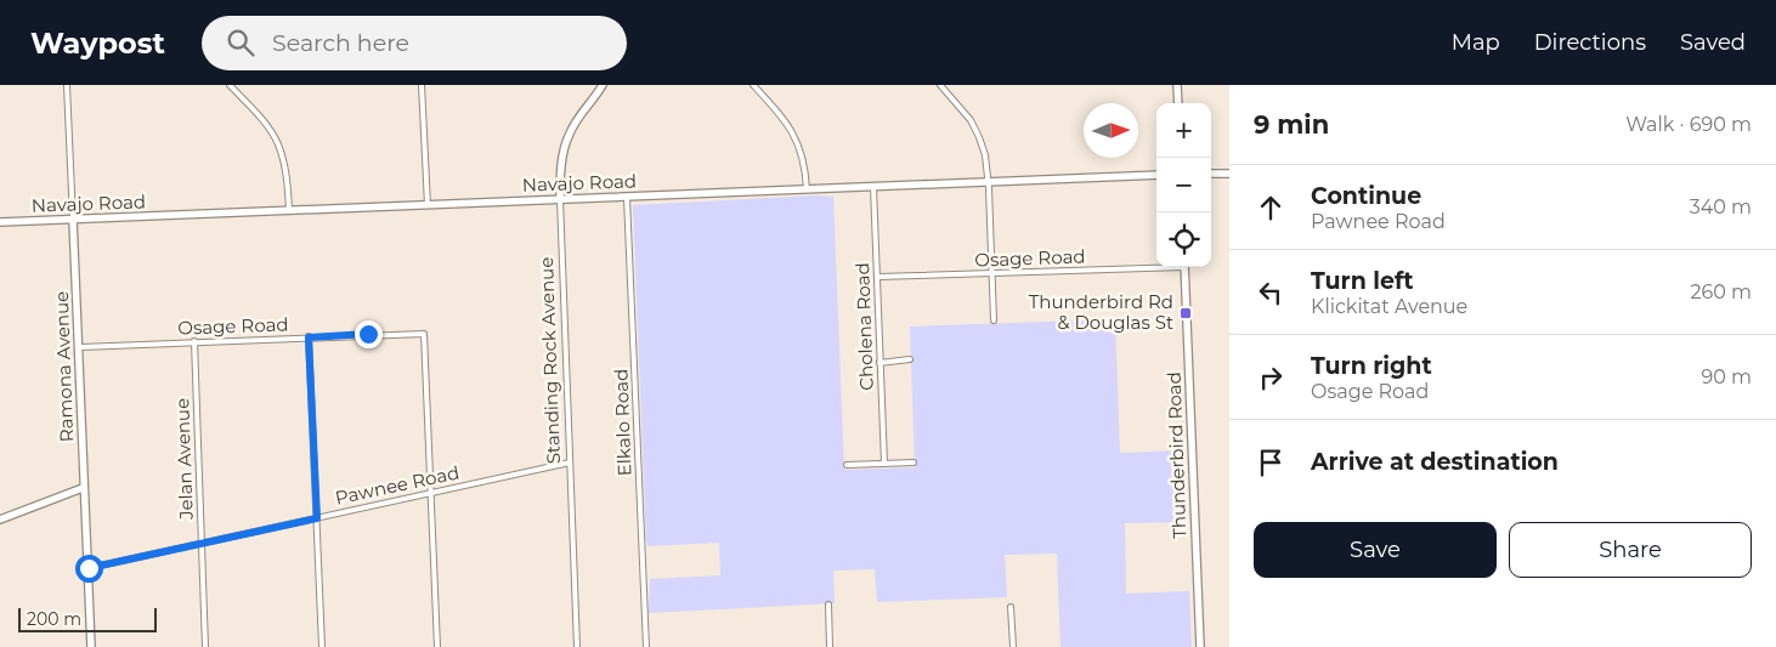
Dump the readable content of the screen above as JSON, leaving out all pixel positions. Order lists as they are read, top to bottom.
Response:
{
  "streets": {
    "main road": [
      "Navajo Road",
      "Standing Rock Avenue",
      "Ramona Avenue",
      "Thunderbird Road"
    ],
    "street": [
      "Osage Road",
      "Cholena Road",
      "Elkalo Road",
      "Jelan Avenue",
      "Pawnee Road"
    ]
  },
  "crossings": [
    ["Navajo Road", "Cholena Road"],
    ["Navajo Road", "Standing Rock Avenue"],
    ["Navajo Road", "Ramona Avenue"],
    ["Navajo Road", "Elkalo Road"],
    ["Osage Road", "Cholena Road"],
    ["Osage Road", "Ramona Avenue"],
    ["Osage Road", "Jelan Avenue"],
    ["Osage Road", "Pawnee Road"],
    ["Standing Rock Avenue", "Pawnee Road"],
    ["Ramona Avenue", "Pawnee Road"],
    ["Jelan Avenue", "Pawnee Road"]
  ],
  "places": {
    "transit": ["Thunderbird Rd & Douglas St"]
  },
  "scale_bar": "200 m",
  "north": "right",
  "page": {
    "header": "Waypost",
    "search": "Search here",
    "nav": ["Map", "Directions", "Saved"],
    "heading": ["9 min", "Walk · 690 m"],
    "map_buttons": ["+", "−"],
    "list": [
      ["Continue", "Pawnee Road", "340 m"],
      ["Turn left", "Klickitat Avenue", "260 m"],
      ["Turn right", "Osage Road", "90 m"],
      "Arrive at destination"
    ],
    "buttons": ["Save", "Share"],
    "scale": "200 m"
  }
}
